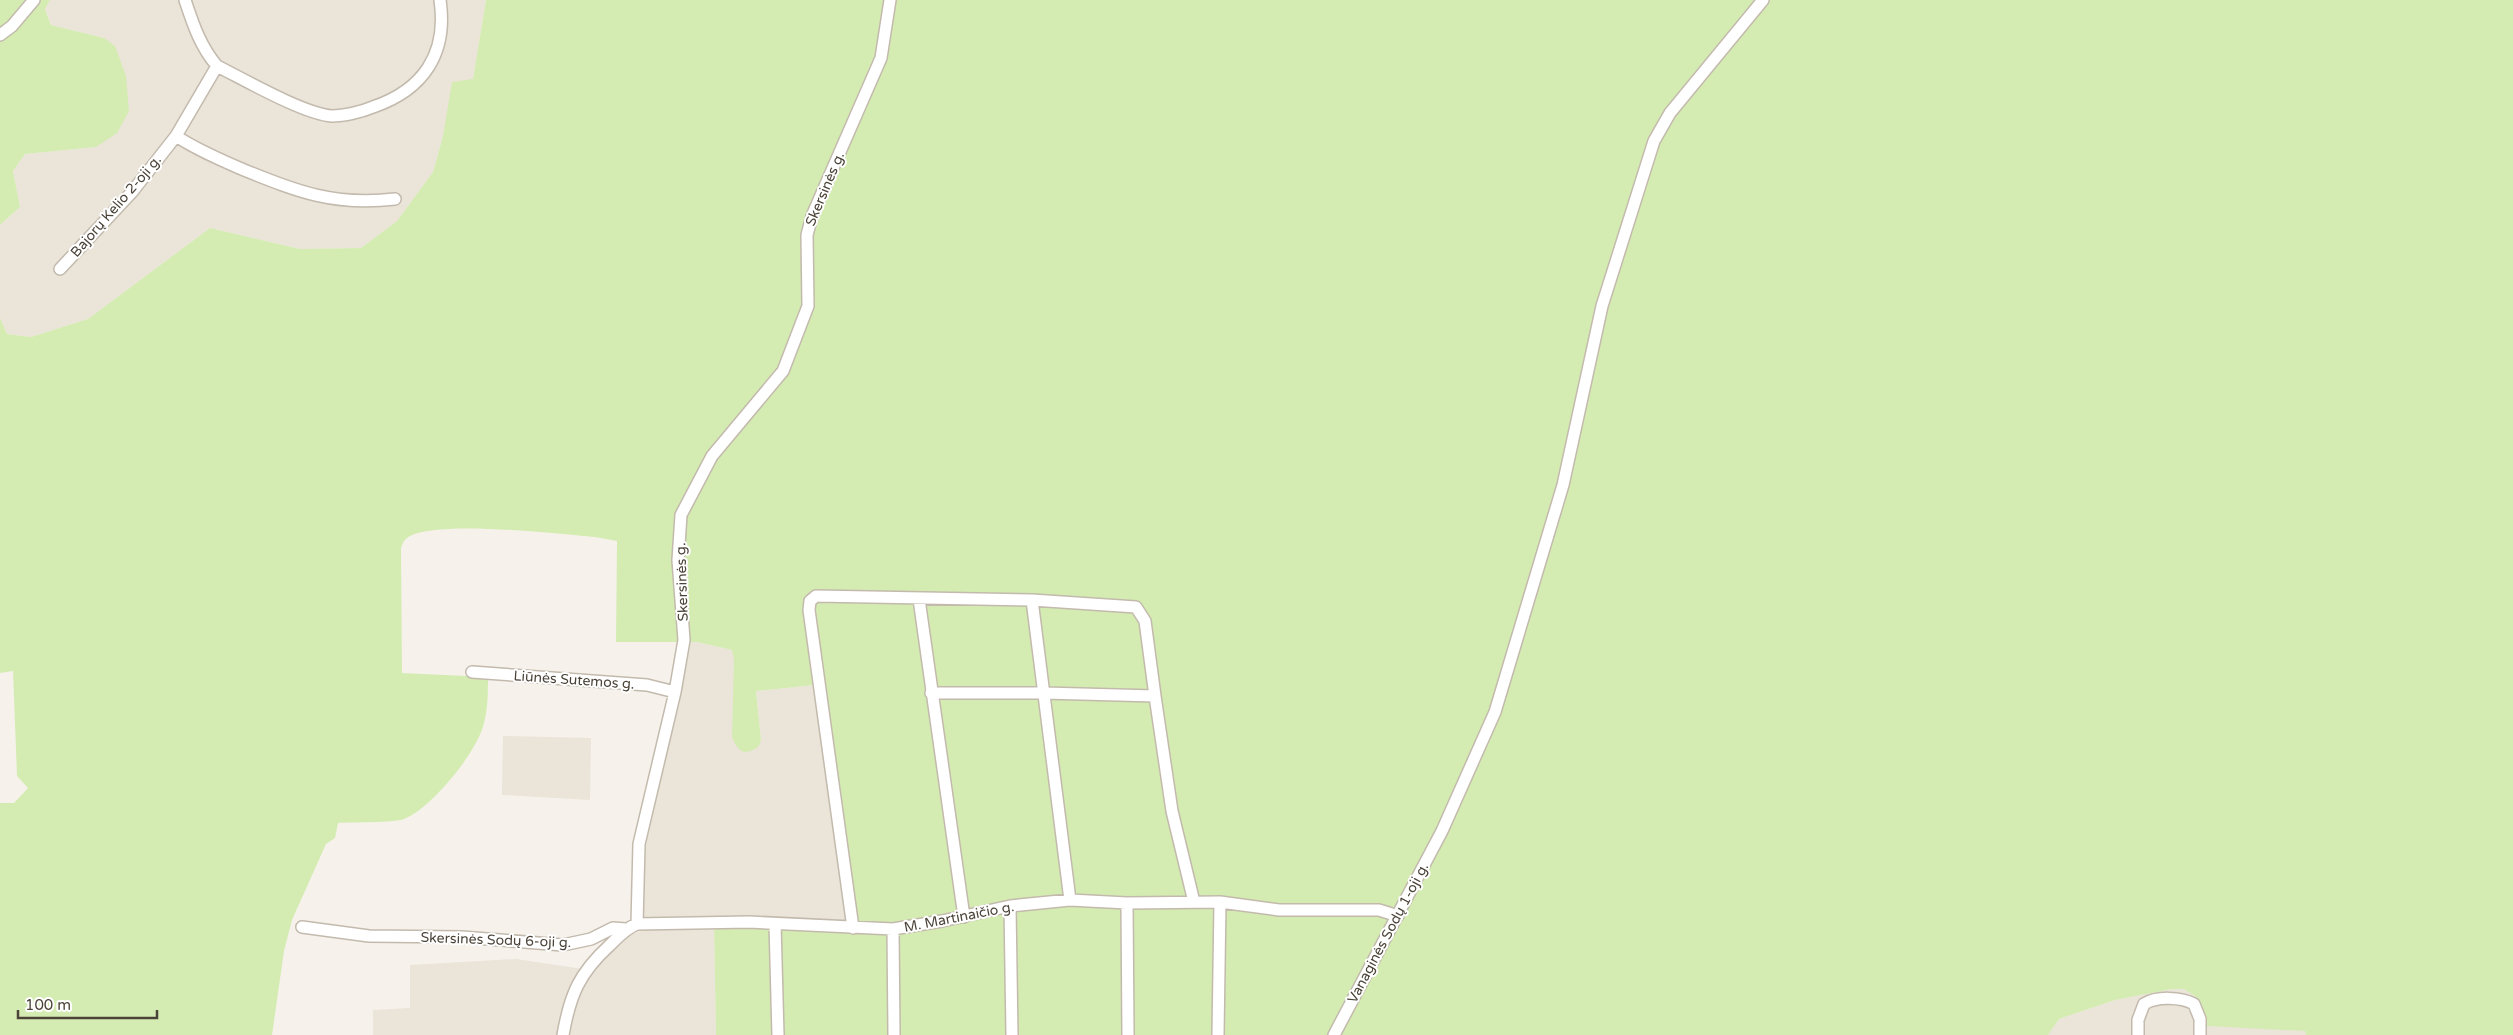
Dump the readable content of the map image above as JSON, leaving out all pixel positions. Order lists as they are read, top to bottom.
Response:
{
  "streets": {
    "street": [
      "Skersinės g.",
      "Bajorų Kelio 2-oji g.",
      "Liūnės Sutemos g.",
      "M. Martinaičio g.",
      "Vanaginės Sodų 1-oji g.",
      "Skersinės Sodų 6-oji g."
    ]
  },
  "crossings": [
    ["Skersinės g.", "Liūnės Sutemos g."],
    ["Skersinės g.", "M. Martinaičio g."]
  ],
  "scale_bar": "100 m"
}
